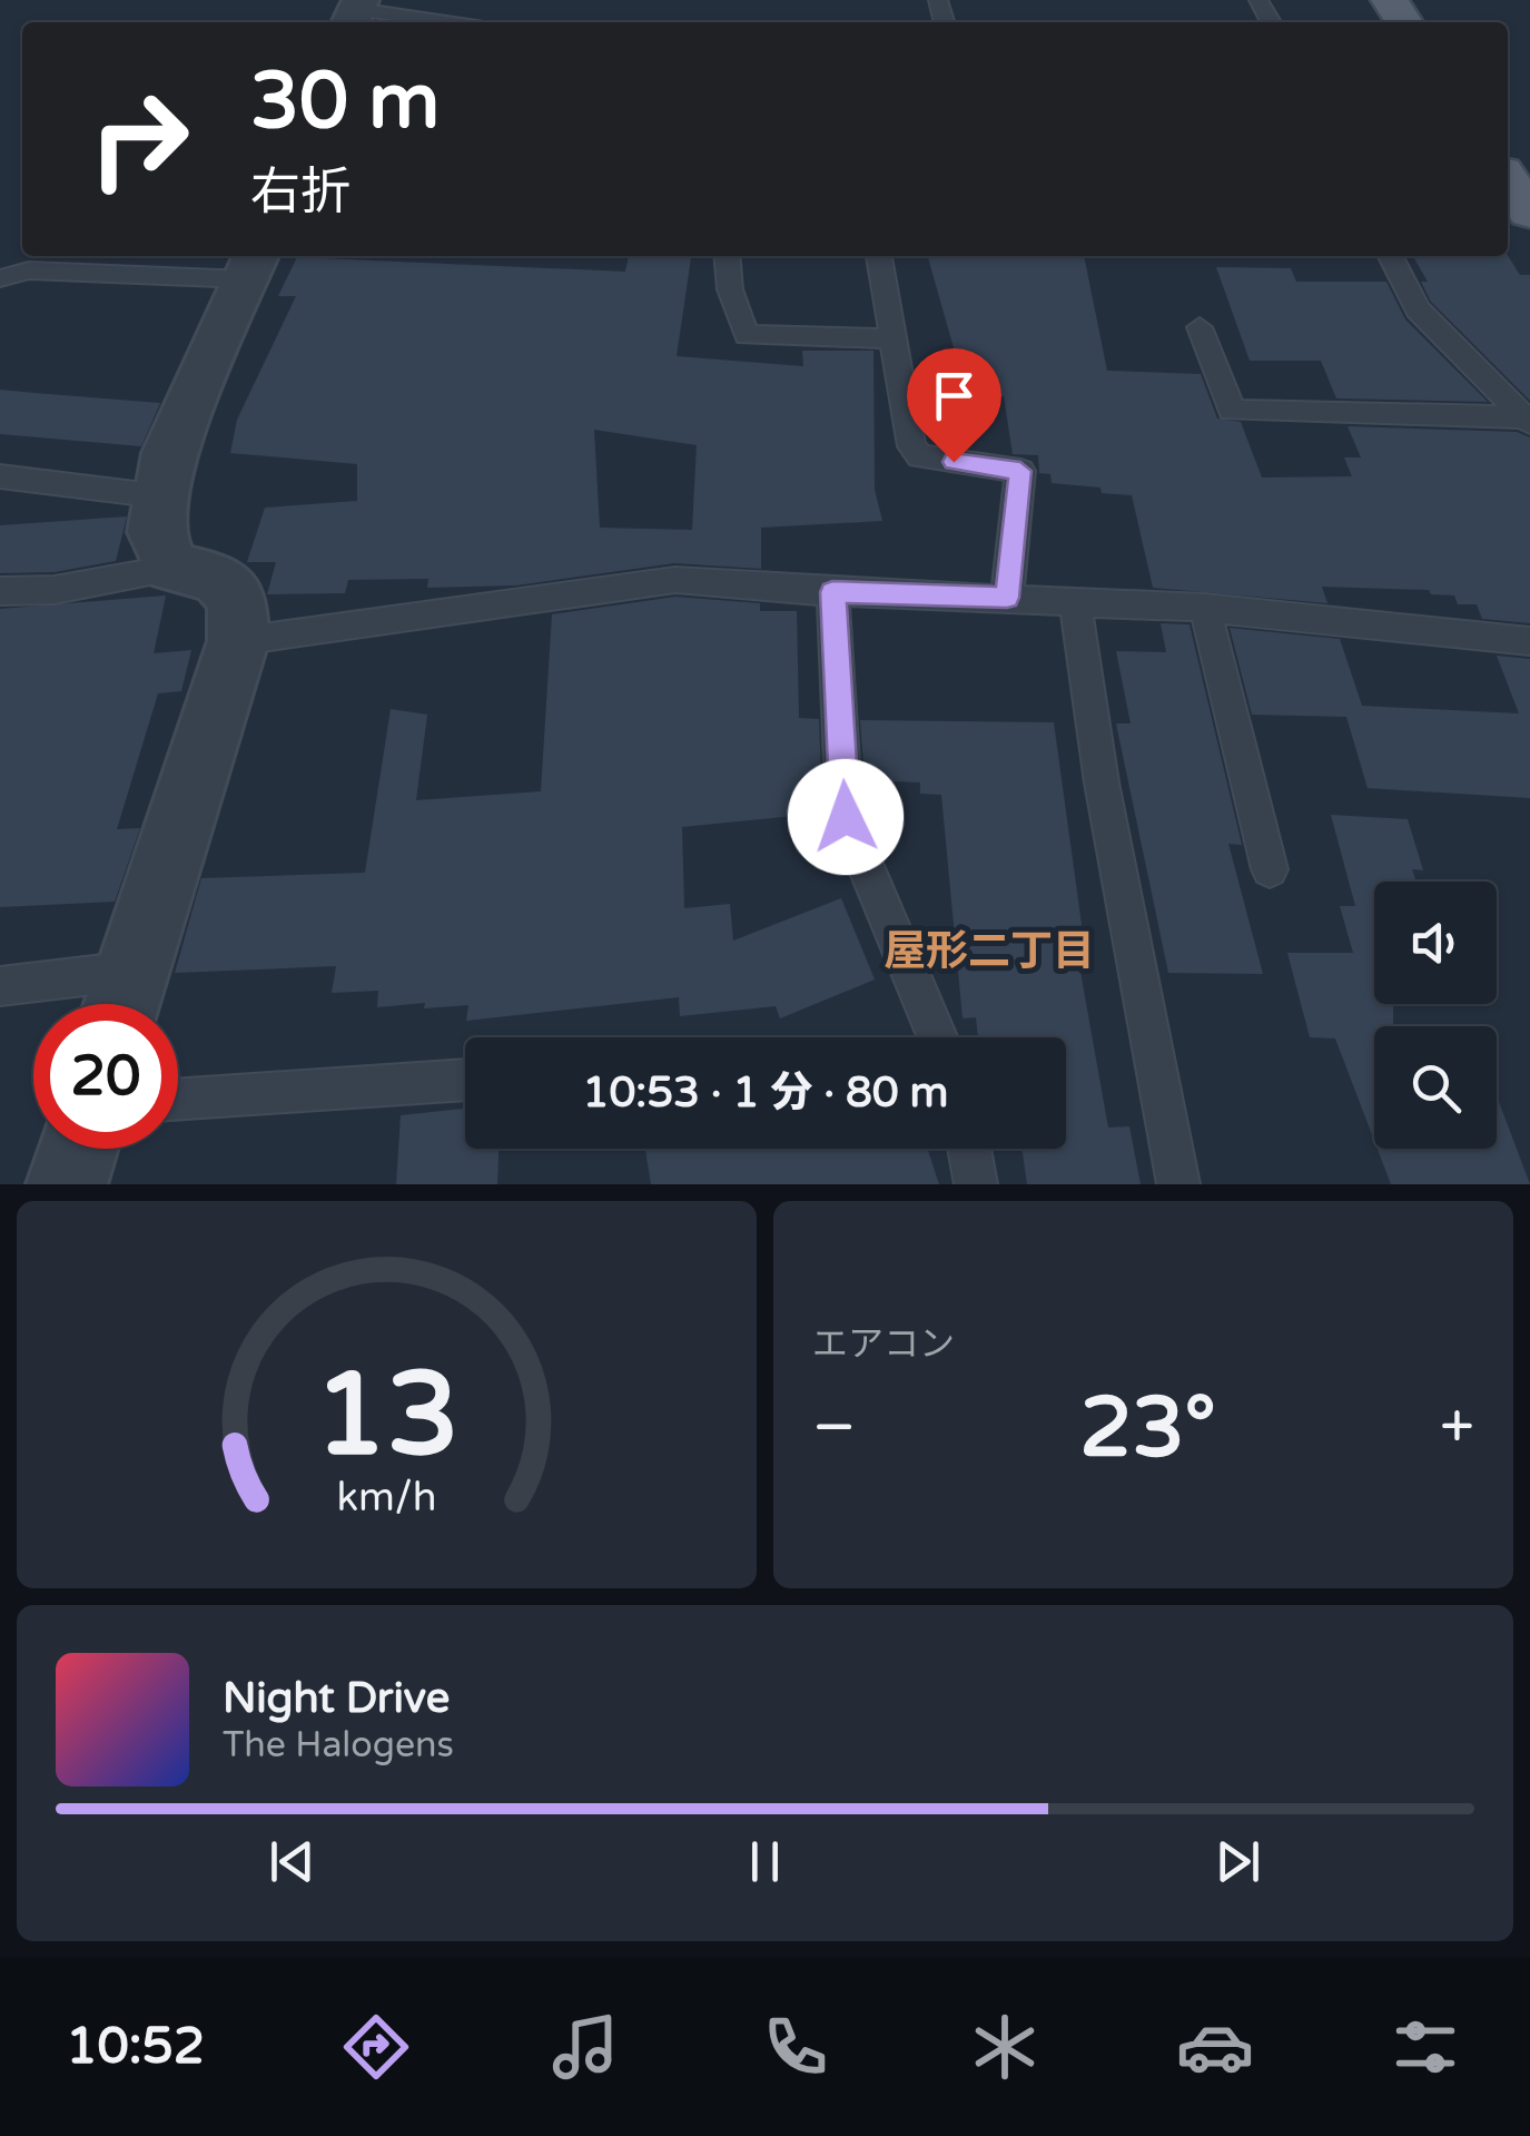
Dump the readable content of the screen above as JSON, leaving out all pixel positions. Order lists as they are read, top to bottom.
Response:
{
  "districts": ["屋形二丁目"],
  "page": {
    "turn": ["30 m", "右折"],
    "limit": "20",
    "trip": "10:53 · 1 分 · 80 m",
    "tile": "エアコン",
    "heat": ["−", "23°", "+"],
    "song": ["Night Drive", "The Halogens"],
    "tabs": "10:52",
    "gauge": ["13", "km/h"]
  }
}
